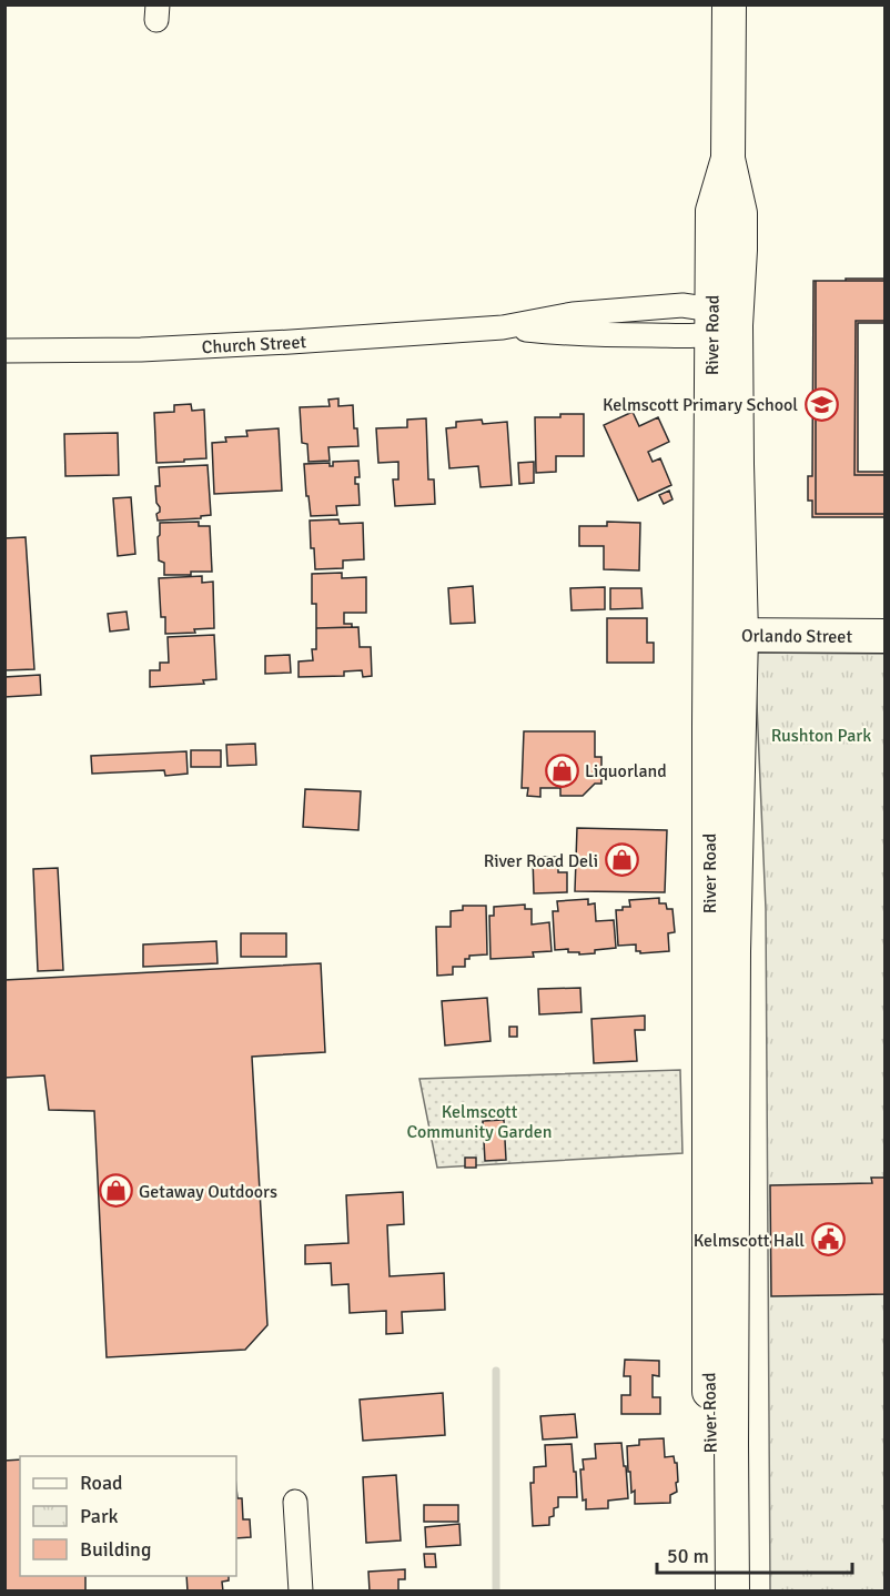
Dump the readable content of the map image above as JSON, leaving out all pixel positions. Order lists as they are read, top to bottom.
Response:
{
  "streets": {
    "main road": ["River Road", "Orlando Street"],
    "street": ["Church Street"]
  },
  "crossings": [
    ["River Road", "Church Street"],
    ["River Road", "Orlando Street"]
  ],
  "parks": ["Rushton Park", "Kelmscott Community Garden"],
  "places": {
    "school or university": ["Kelmscott Primary School"],
    "shop": ["Liquorland", "River Road Deli", "Getaway Outdoors"],
    "public building": ["Kelmscott Hall"]
  },
  "legend": ["Road", "Park", "Building"],
  "scale_bar": "50 m"
}
